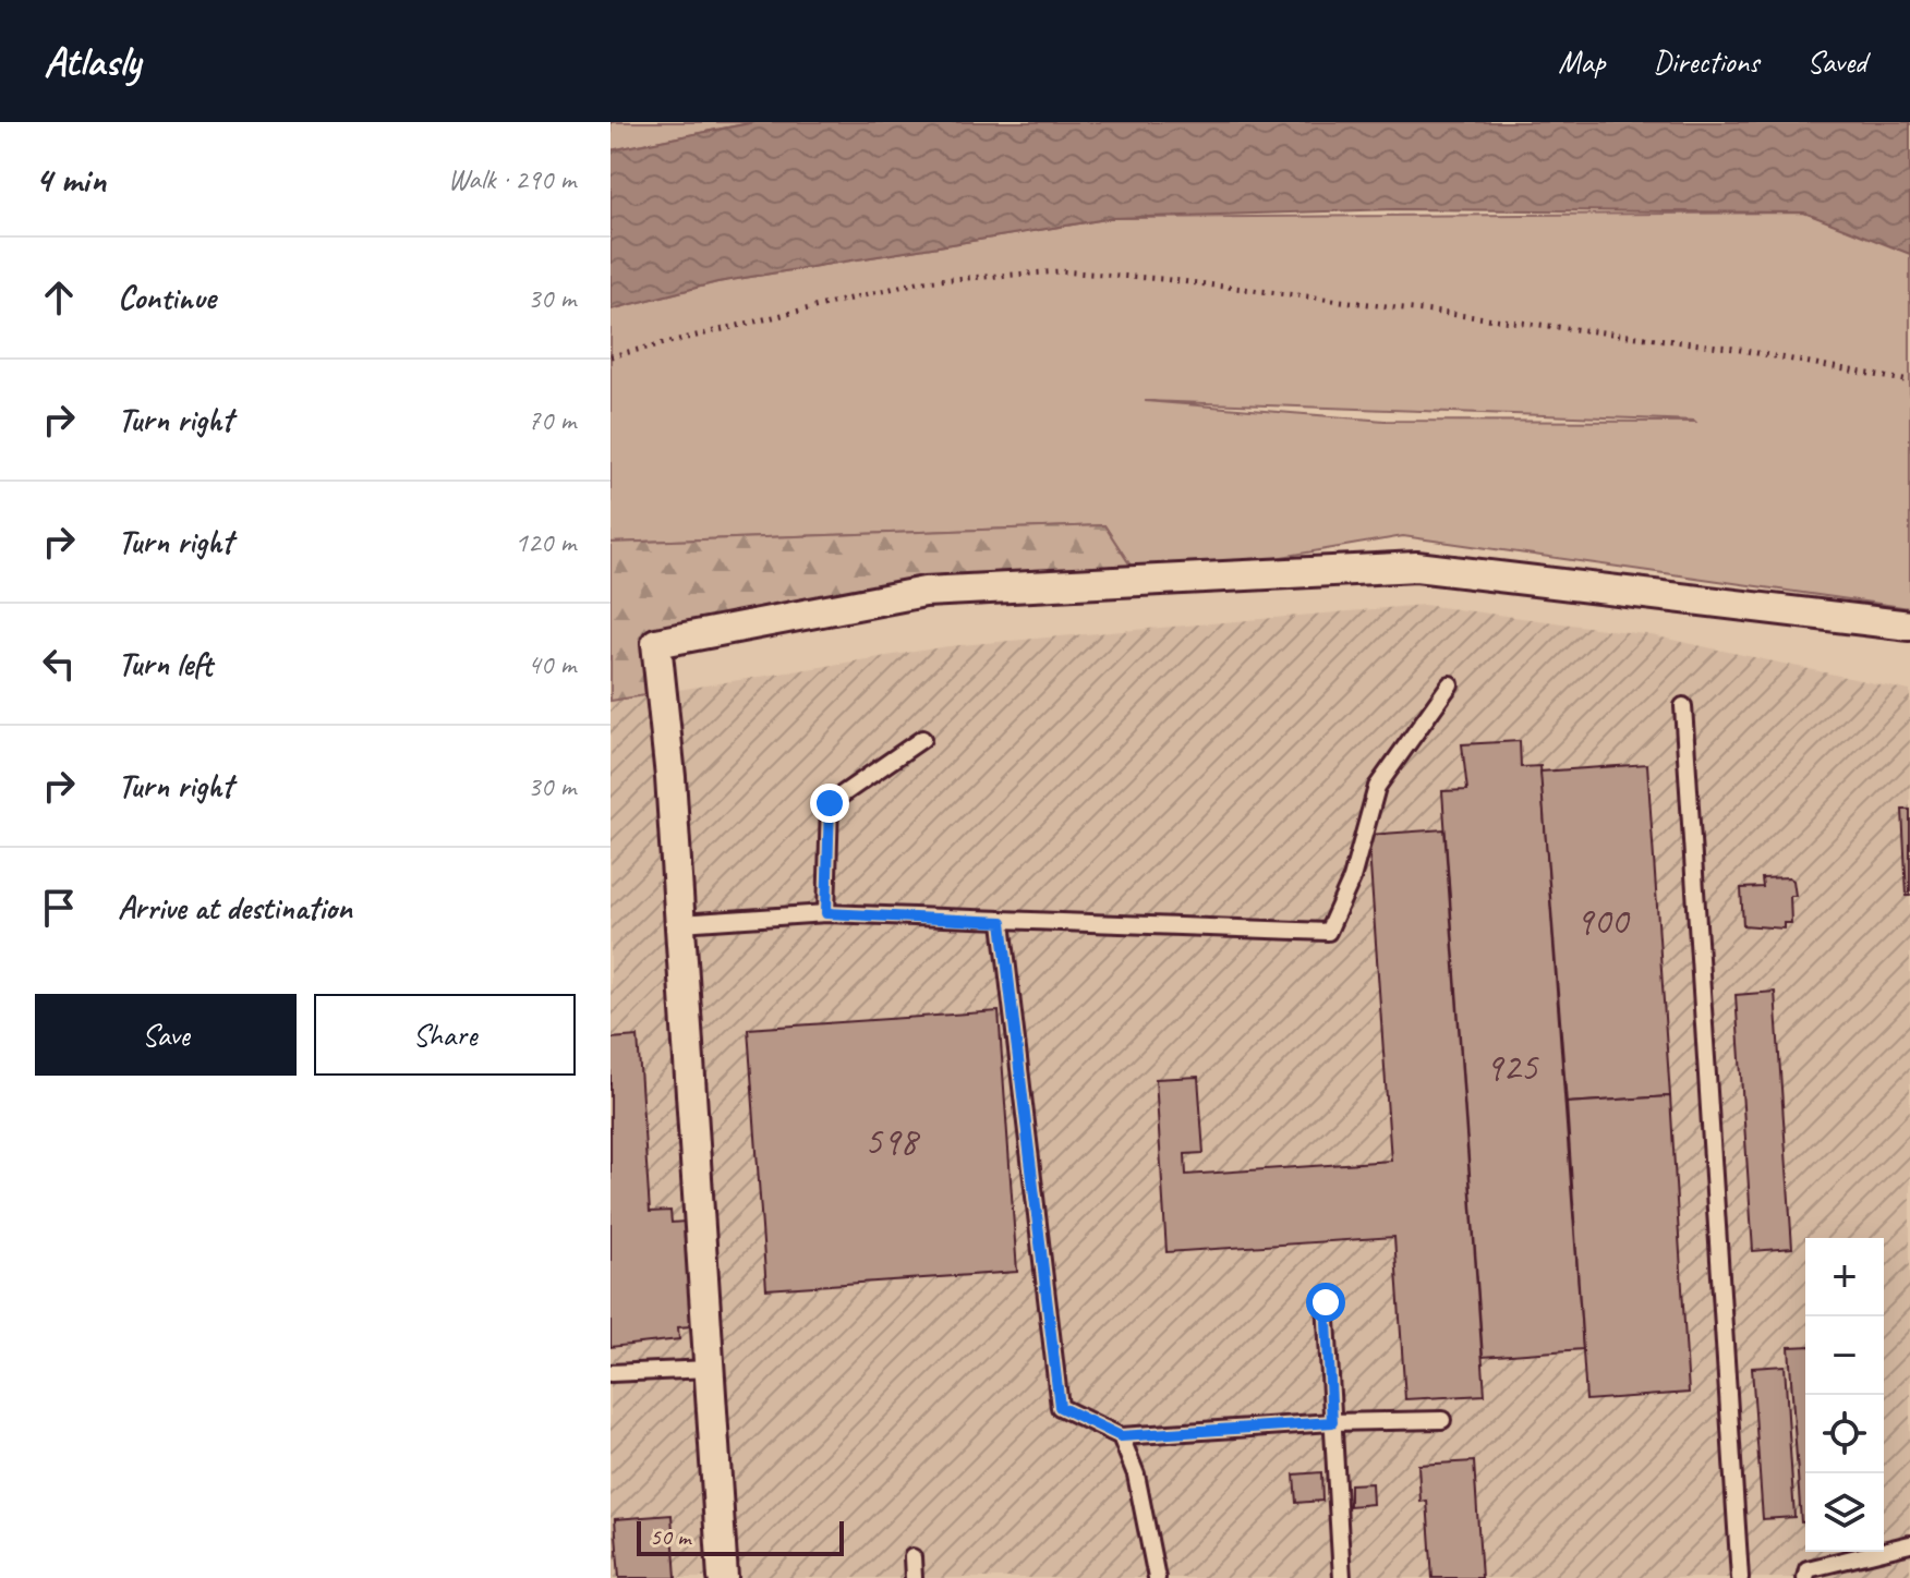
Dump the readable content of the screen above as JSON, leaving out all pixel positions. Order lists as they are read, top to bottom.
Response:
{
  "house_numbers": ["900", "925", "598"],
  "scale_bar": "50 m",
  "page": {
    "header": "Atlasly",
    "nav": ["Map", "Directions", "Saved"],
    "heading": ["4 min", "Walk · 290 m"],
    "list": [
      ["Continue", "30 m"],
      ["Turn right", "70 m"],
      ["Turn right", "120 m"],
      ["Turn left", "40 m"],
      ["Turn right", "30 m"],
      "Arrive at destination"
    ],
    "buttons": ["Save", "Share"],
    "map_buttons": ["+", "−"],
    "scale": "50 m"
  }
}
